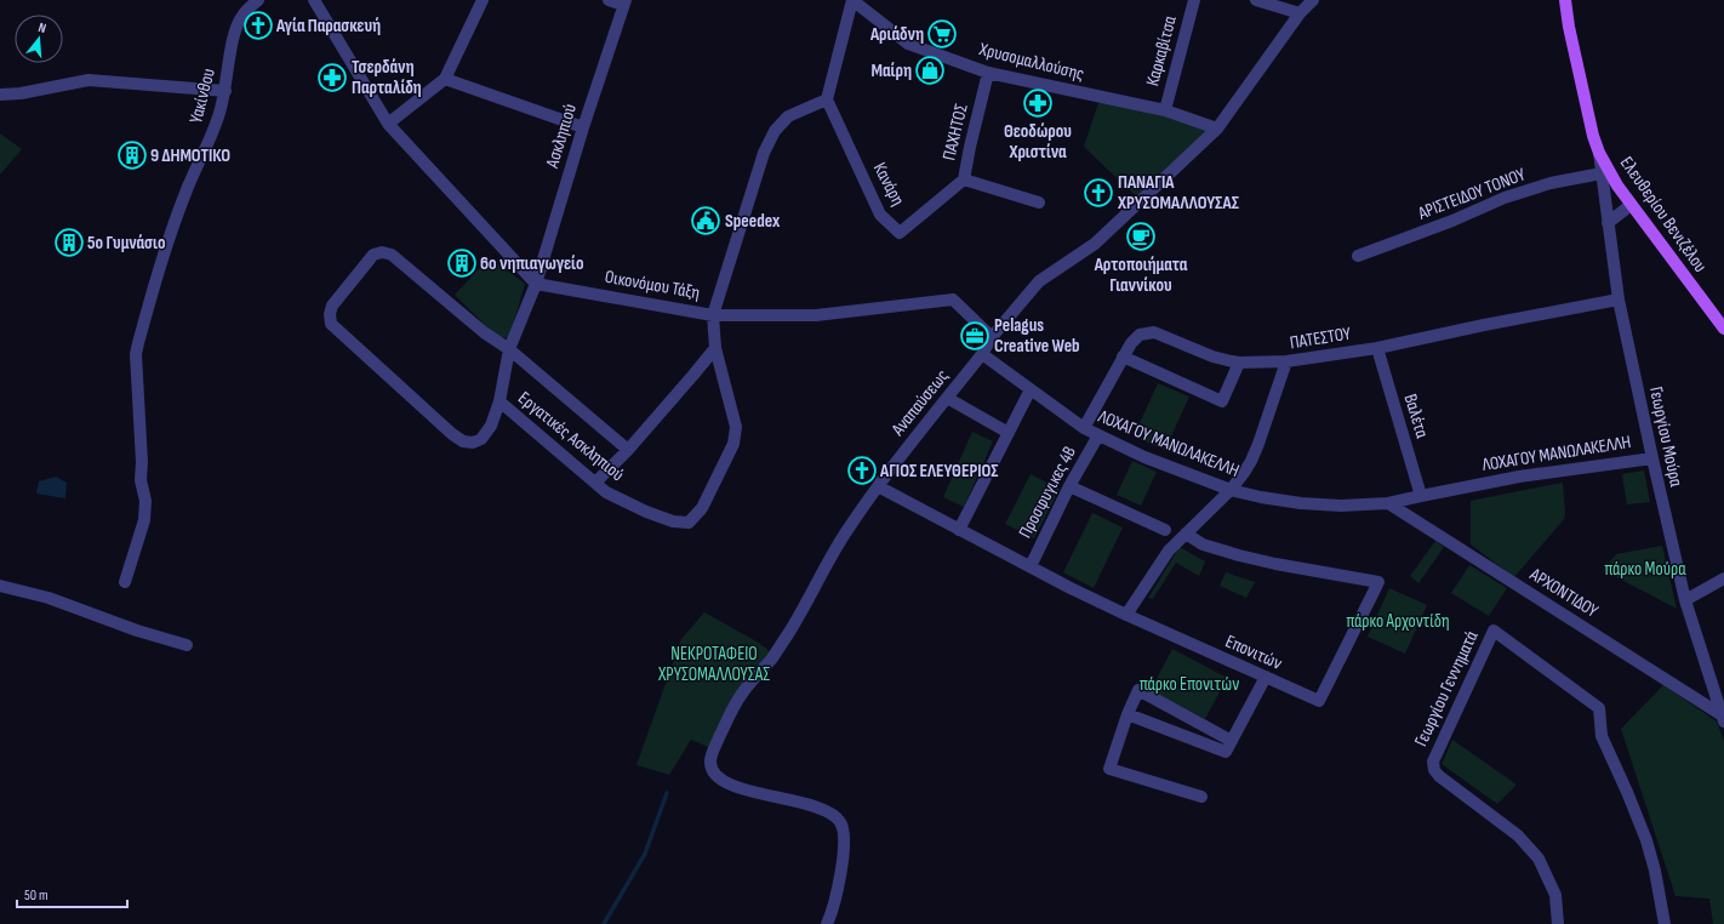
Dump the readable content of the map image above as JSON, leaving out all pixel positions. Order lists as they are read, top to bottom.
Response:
{
  "streets": {
    "main road": ["Ελευθερίου Βενιζέλου"],
    "street": [
      "Καρκαβίτσα",
      "Χρυσομαλλούσης",
      "Υακίνθου",
      "ΠΑΧΗΤΟΣ",
      "Ασκληπιού",
      "Κανάρη",
      "ΑΡΙΣΤΕΙΔΟΥ ΤΟΝΟΥ",
      "Οικονόμου Τάξη",
      "ΠΑΤΕΣΤΟΥ",
      "Αναπαύσεως",
      "Βαλέτα",
      "Εργατικές Ασκληπιού",
      "Γεωργίου Μούρα",
      "ΛΟΧΑΓΟΥ ΜΑΝΩΛΑΚΕΛΛΗ",
      "Προσφυγικες 4Β",
      "ΑΡΧΟΝΤΙΔΟΥ",
      "Επονιτών",
      "Γεωργίου Γεννηματά"
    ]
  },
  "crossings": [
    ["Καρκαβίτσα", "Χρυσομαλλούσης"],
    ["Χρυσομαλλούσης", "ΠΑΧΗΤΟΣ"],
    ["Χρυσομαλλούσης", "Αναπαύσεως"],
    ["ΠΑΧΗΤΟΣ", "Κανάρη"],
    ["Ασκληπιού", "Οικονόμου Τάξη"],
    ["Ασκληπιού", "Εργατικές Ασκληπιού"],
    ["ΑΡΙΣΤΕΙΔΟΥ ΤΟΝΟΥ", "Γεωργίου Μούρα"],
    ["Ελευθερίου Βενιζέλου", "Γεωργίου Μούρα"],
    ["Οικονόμου Τάξη", "Αναπαύσεως"],
    ["Οικονόμου Τάξη", "Εργατικές Ασκληπιού"],
    ["ΠΑΤΕΣΤΟΥ", "Βαλέτα"],
    ["ΠΑΤΕΣΤΟΥ", "Γεωργίου Μούρα"],
    ["ΠΑΤΕΣΤΟΥ", "ΛΟΧΑΓΟΥ ΜΑΝΩΛΑΚΕΛΛΗ"],
    ["Αναπαύσεως", "ΛΟΧΑΓΟΥ ΜΑΝΩΛΑΚΕΛΛΗ"],
    ["Αναπαύσεως", "Επονιτών"],
    ["Βαλέτα", "ΛΟΧΑΓΟΥ ΜΑΝΩΛΑΚΕΛΛΗ"],
    ["Γεωργίου Μούρα", "ΛΟΧΑΓΟΥ ΜΑΝΩΛΑΚΕΛΛΗ"],
    ["Γεωργίου Μούρα", "ΑΡΧΟΝΤΙΔΟΥ"],
    ["ΛΟΧΑΓΟΥ ΜΑΝΩΛΑΚΕΛΛΗ", "Προσφυγικες 4Β"],
    ["ΛΟΧΑΓΟΥ ΜΑΝΩΛΑΚΕΛΛΗ", "ΑΡΧΟΝΤΙΔΟΥ"],
    ["Προσφυγικες 4Β", "Επονιτών"]
  ],
  "parks": [
    "πάρκο Μούρα",
    "πάρκο Αρχοντίδη",
    "ΝΕΚΡΟΤΑΦΕΙΟ ΧΡΥΣΟΜΑΛΛΟΥΣΑΣ",
    "πάρκο Επονιτών"
  ],
  "places": {
    "church": ["Αγία Παρασκευή", "ΠΑΝΑΓΙΑ ΧΡΥΣΟΜΑΛΛΟΥΣΑΣ", "ΑΓΙΟΣ ΕΛΕΥΘΕΡΙΟΣ"],
    "supermarket": ["Αριάδνη"],
    "shop": ["Μαίρη"],
    "pharmacy": ["Τσερδάνη Παρταλίδη", "Θεοδώρου Χριστίνα"],
    "building": ["9 ΔΗΜΟΤΙΚΟ", "5o Γυμνάσιο", "6ο νηπιαγωγείο"],
    "public building": ["Speedex"],
    "cafe": ["Αρτοποιήματα Γιαννίκου"],
    "office": ["Pelagus Creative Web"]
  },
  "scale_bar": "50 m",
  "north": "top"
}
